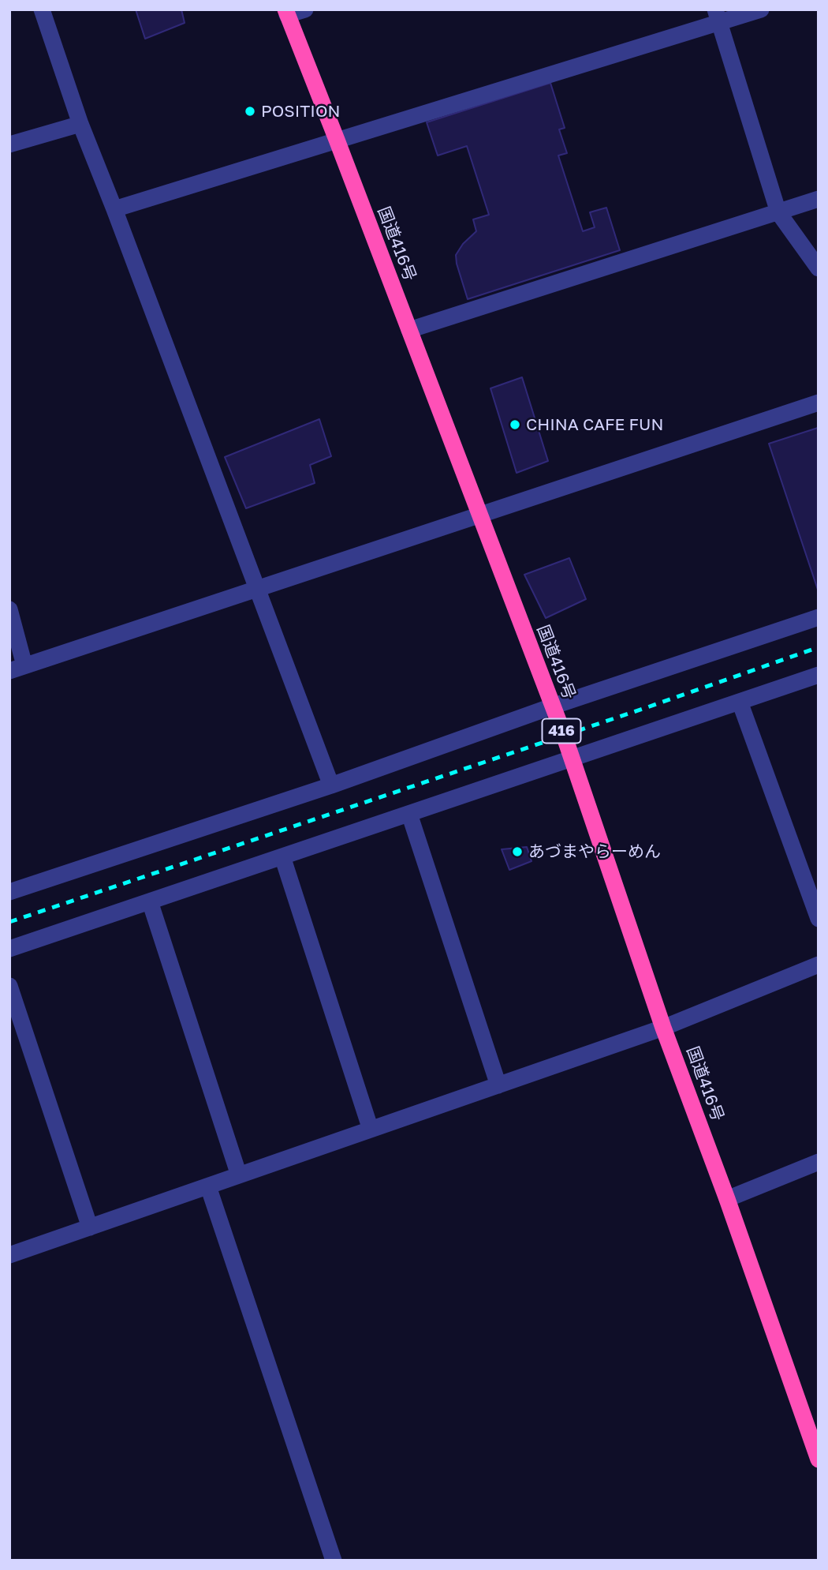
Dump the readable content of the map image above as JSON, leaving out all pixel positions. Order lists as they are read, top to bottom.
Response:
{
  "streets": {
    "highway": ["国道416号", "416"]
  },
  "places": ["POSITION", "CHINA CAFE FUN", "あづまやらーめん"]
}
